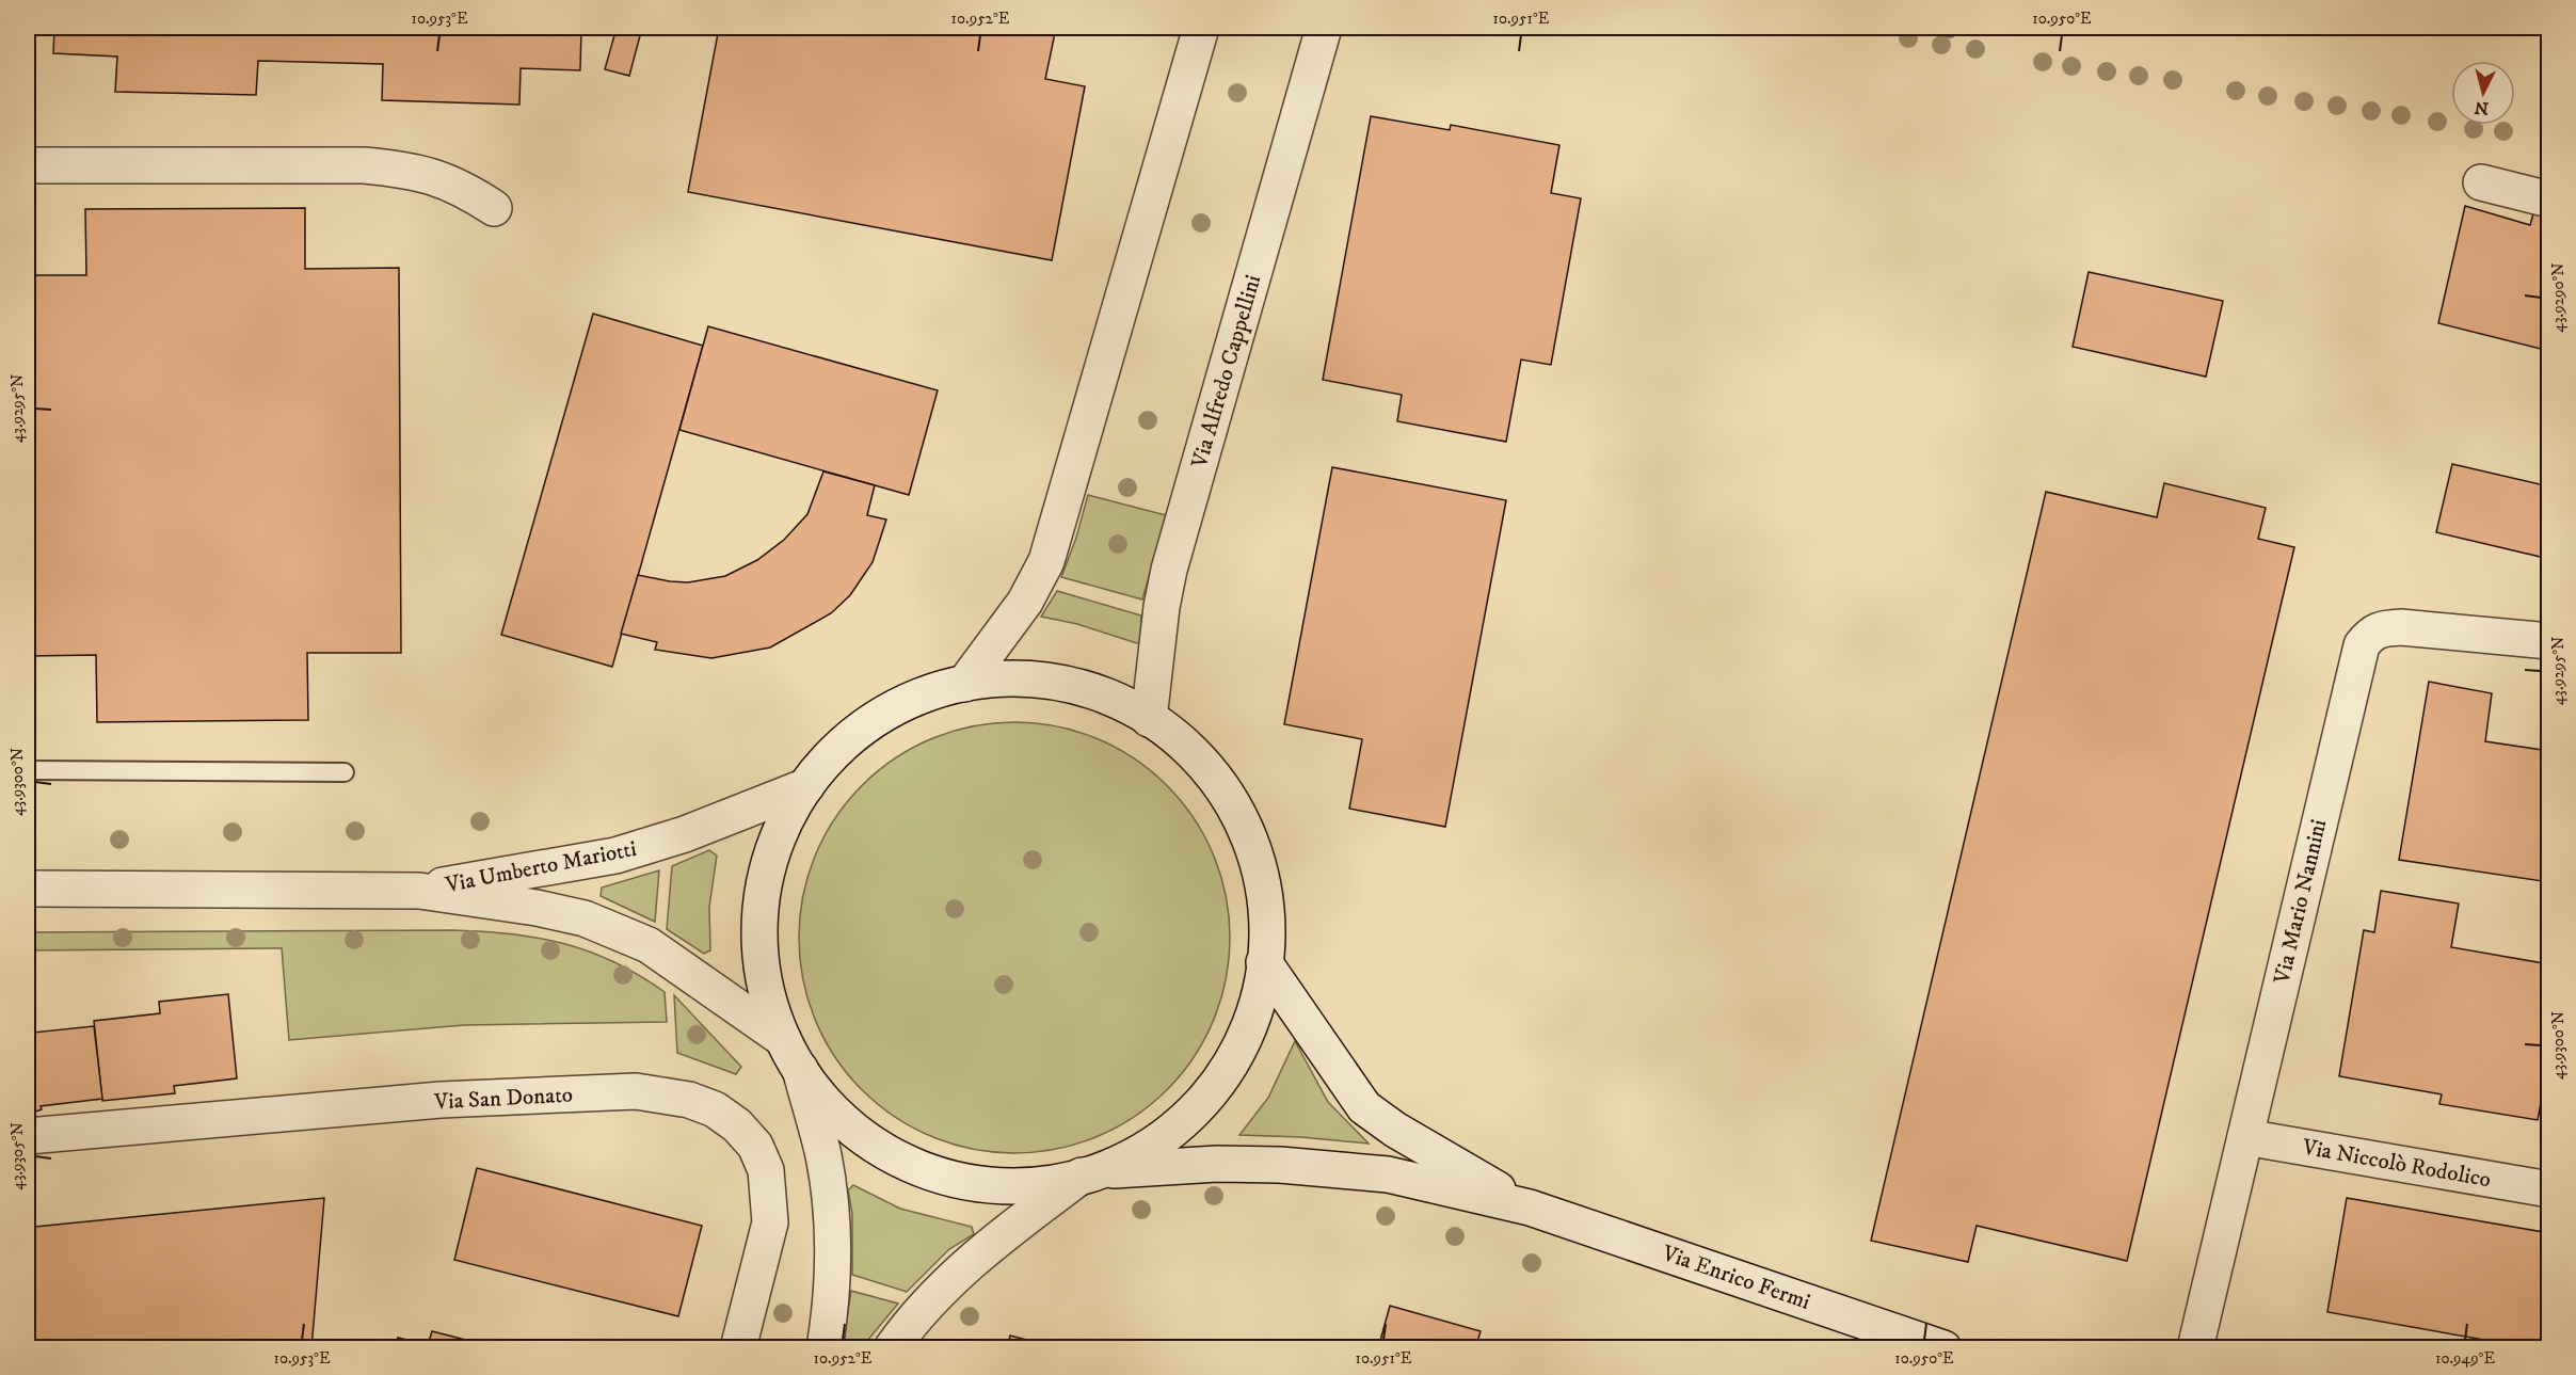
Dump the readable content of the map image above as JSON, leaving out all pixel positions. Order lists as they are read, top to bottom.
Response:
{
  "streets": {
    "street": [
      "Via Alfredo Cappellini",
      "Via Umberto Mariotti",
      "Via Mario Nannini",
      "Via San Donato",
      "Via Niccolò Rodolico",
      "Via Enrico Fermi"
    ]
  },
  "crossings": [
    ["Via Mario Nannini", "Via Niccolò Rodolico"]
  ],
  "north": "bottom",
  "coordinates": [
    "10.953°E",
    "10.952°E",
    "10.951°E",
    "10.950°E",
    "43.9290°N",
    "43.9295°N",
    "43.9300°N",
    "43.9305°N",
    "10.949°E"
  ]
}
